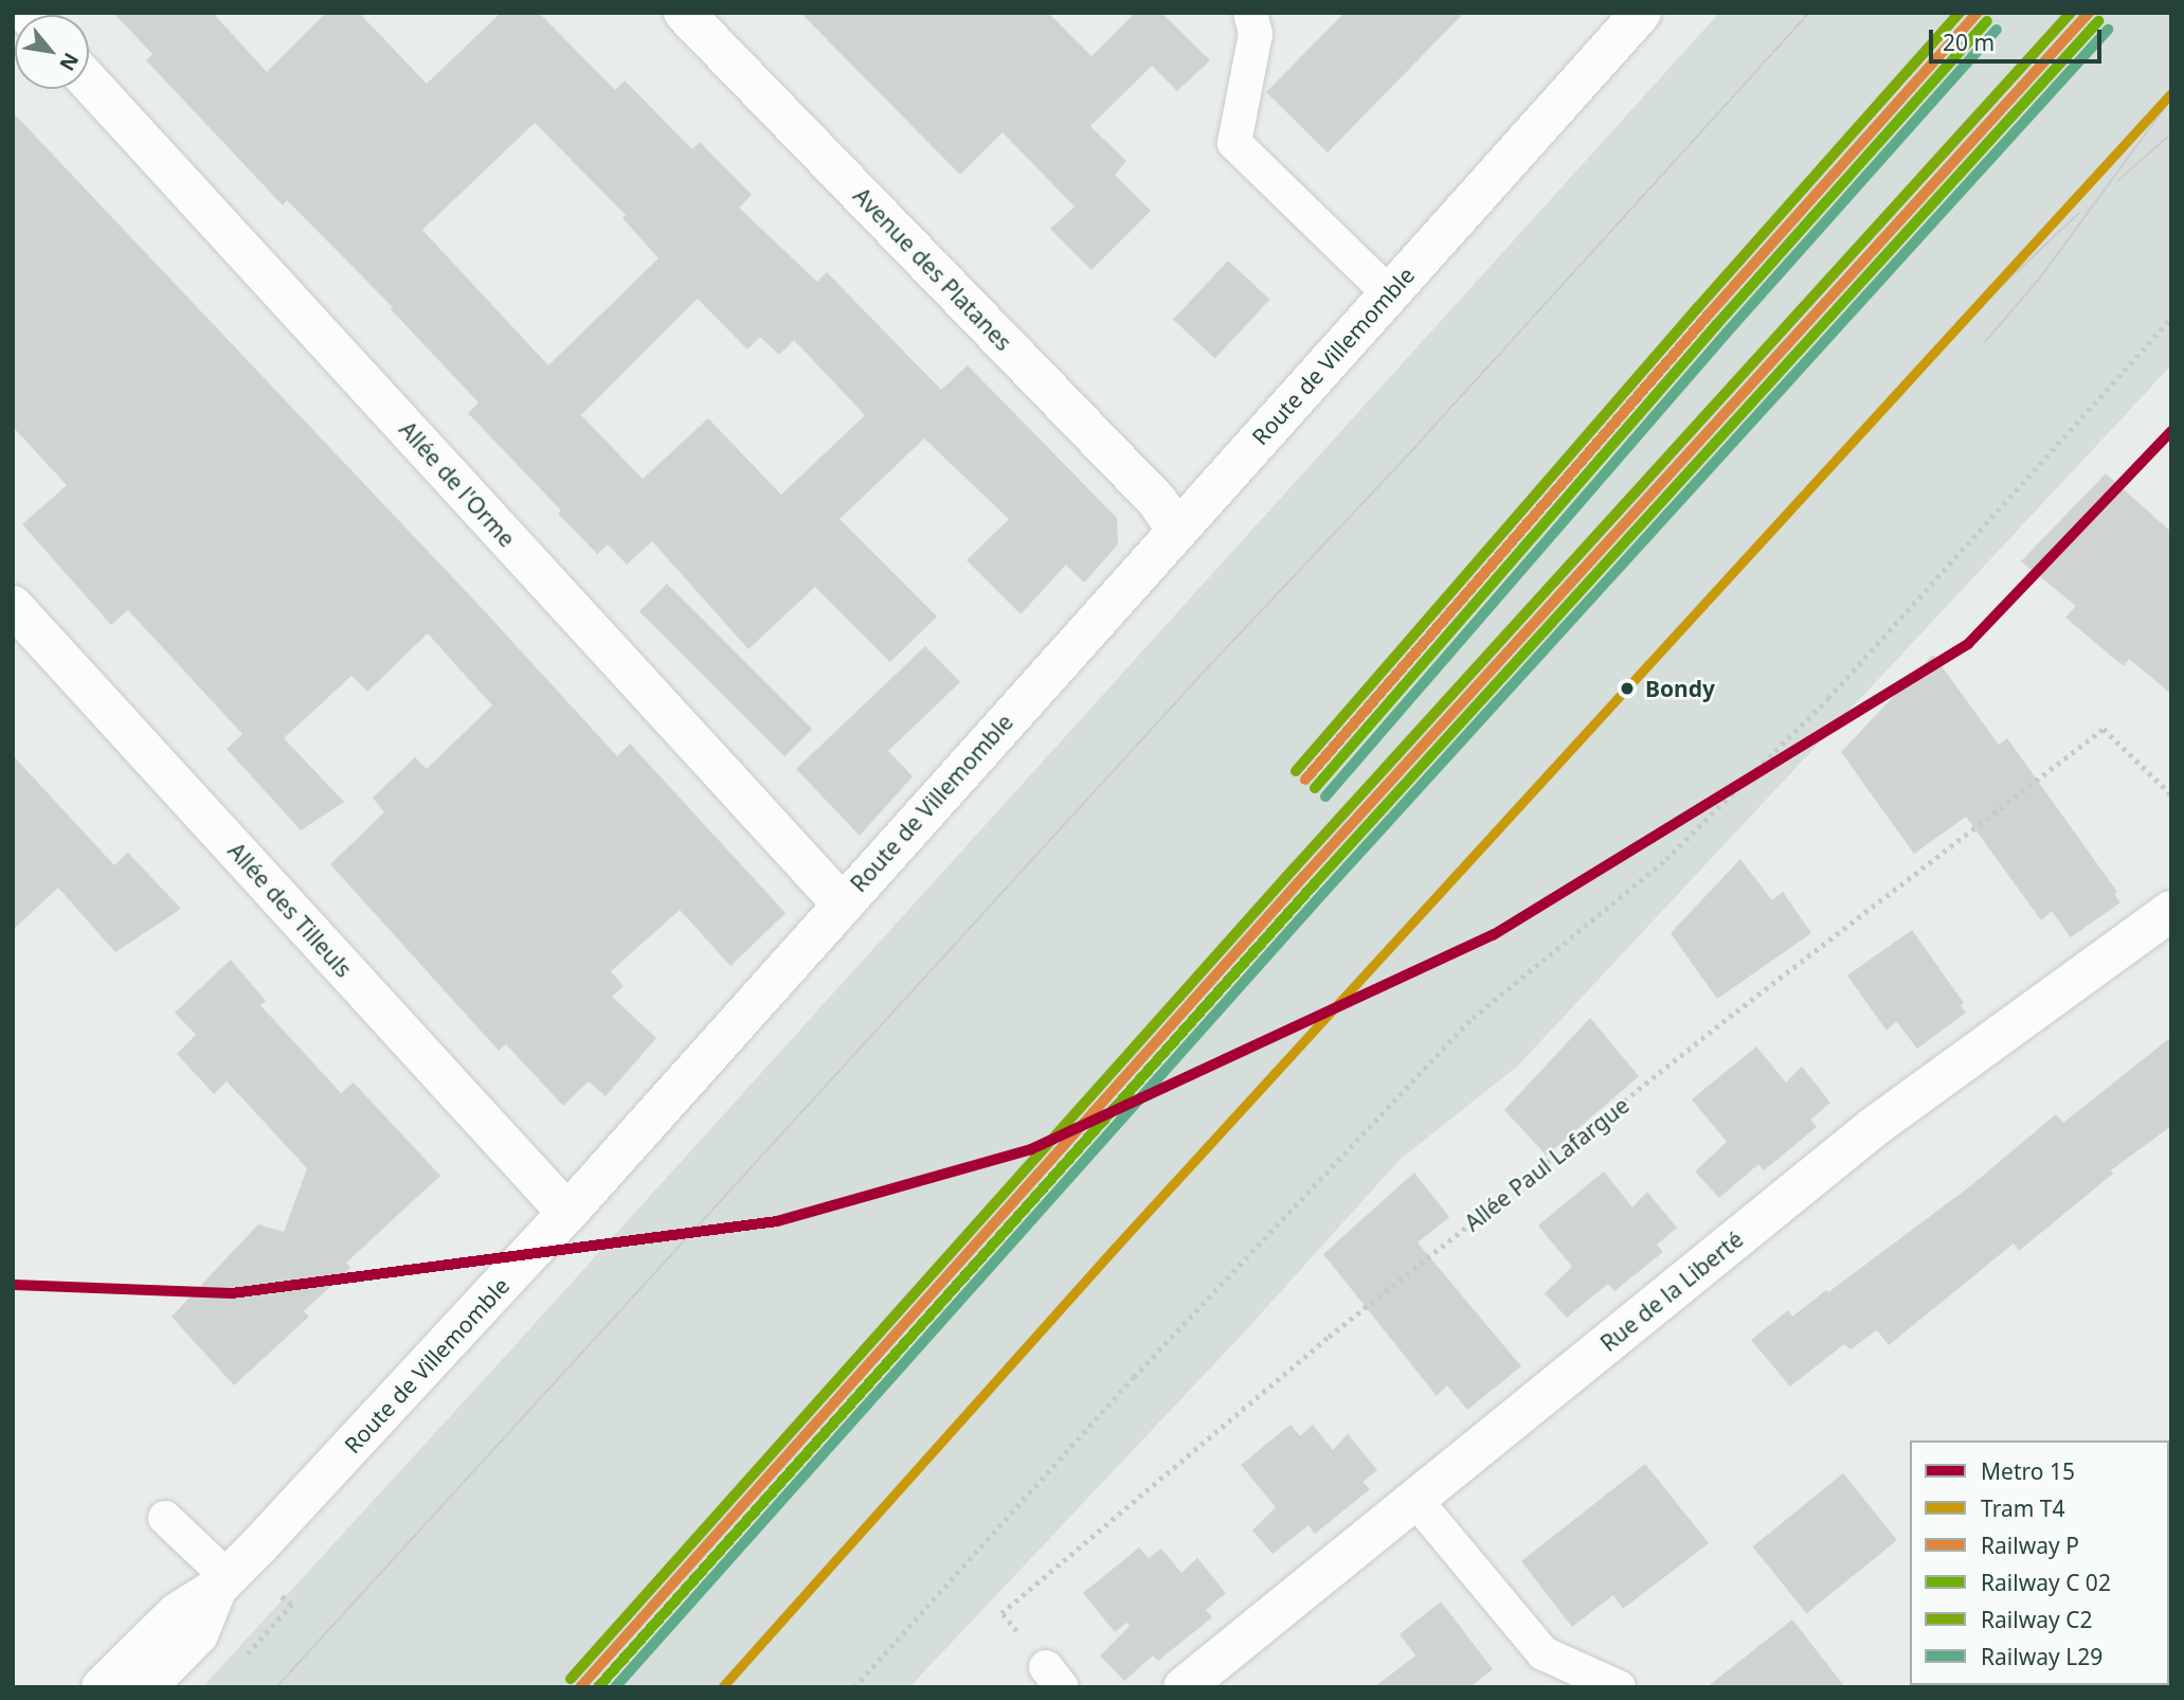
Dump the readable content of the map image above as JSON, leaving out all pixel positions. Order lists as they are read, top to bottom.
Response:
{
  "streets": {
    "street": [
      "Avenue des Platanes",
      "Route de Villemomble",
      "Allée de l'Orme",
      "Allée des Tilleuls",
      "Rue de la Liberté"
    ],
    "path": ["Allée Paul Lafargue"]
  },
  "crossings": [
    ["Avenue des Platanes", "Route de Villemomble"],
    ["Route de Villemomble", "Allée de l'Orme"],
    ["Route de Villemomble", "Allée des Tilleuls"]
  ],
  "places": ["Bondy"],
  "lines": [
    "rail line P",
    "rail line C2",
    "rail line L29",
    "tram line T4",
    "metro line 15"
  ],
  "legend": [
    "Metro 15",
    "Tram T4",
    "Railway P",
    "Railway C 02",
    "Railway C2",
    "Railway L29"
  ],
  "scale_bar": "20 m",
  "north": "bottom right"
}
